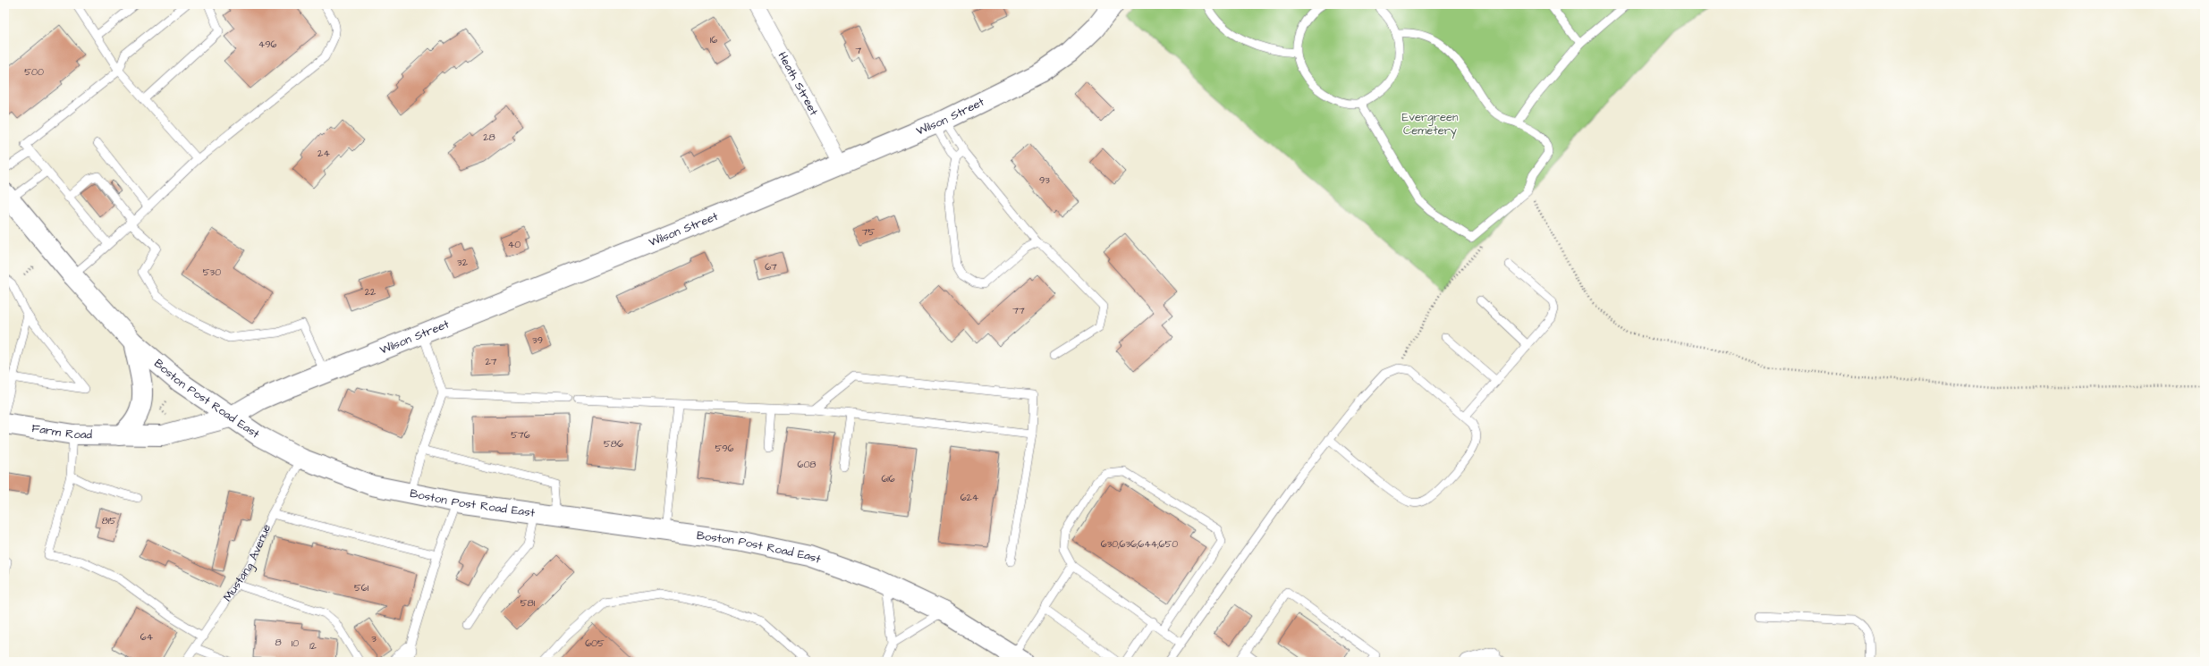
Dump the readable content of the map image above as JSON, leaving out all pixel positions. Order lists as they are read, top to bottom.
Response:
{
  "streets": {
    "main road": ["Wilson Street", "Boston Post Road East", "Farm Road"],
    "street": ["Heath Street"],
    "lane": ["Mustang Avenue"]
  },
  "crossings": [
    ["Heath Street", "Wilson Street"],
    ["Wilson Street", "Boston Post Road East"],
    ["Wilson Street", "Farm Road"],
    ["Boston Post Road East", "Farm Road"],
    ["Boston Post Road East", "Mustang Avenue"]
  ],
  "parks": ["Evergreen Cemetery"],
  "house_numbers": [
    "16",
    "496",
    "7",
    "500",
    "28",
    "24",
    "93",
    "75",
    "40",
    "32",
    "67",
    "530",
    "22",
    "77",
    "39",
    "27",
    "576",
    "586",
    "596",
    "608",
    "616",
    "624",
    "815",
    "630;636;644;650",
    "561",
    "581",
    "64",
    "3",
    "8",
    "10",
    "605",
    "12"
  ]
}
